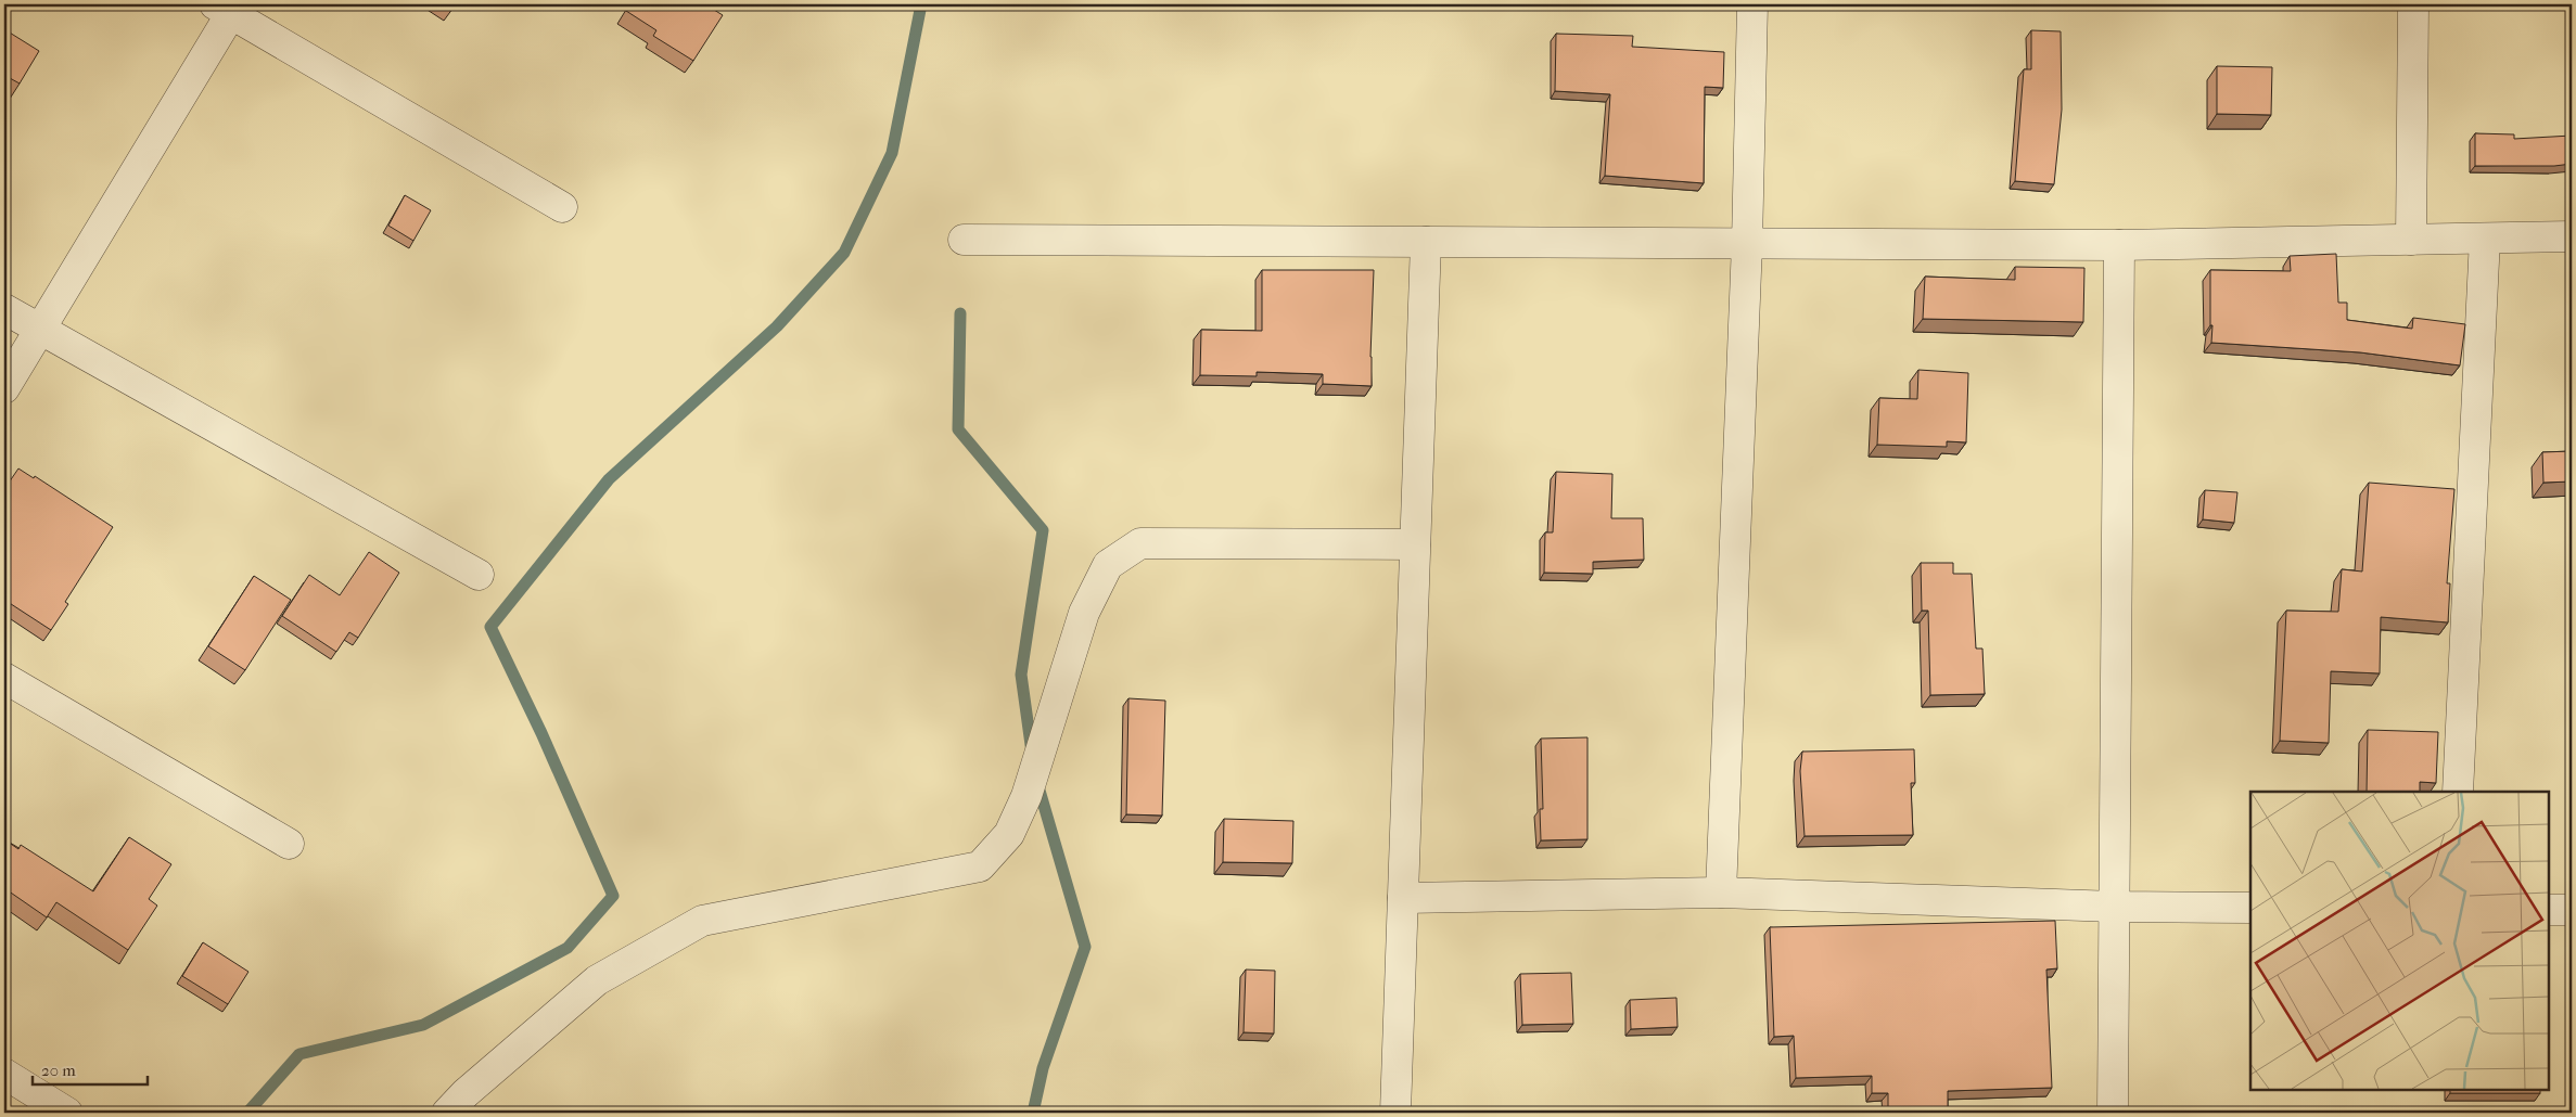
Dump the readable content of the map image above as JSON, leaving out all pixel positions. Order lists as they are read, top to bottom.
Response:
{
  "scale_bar": "20 m"
}
